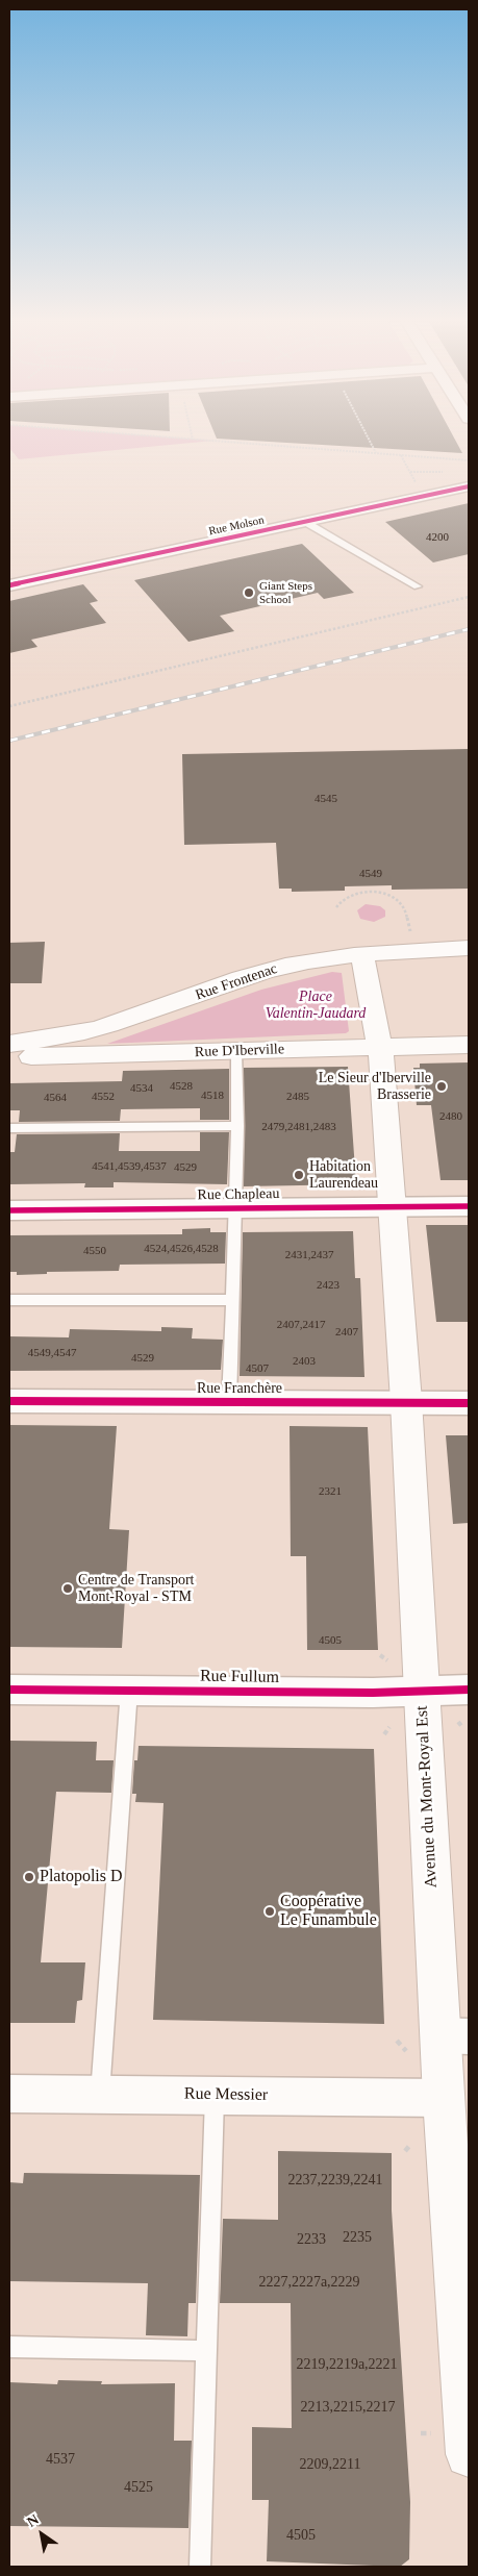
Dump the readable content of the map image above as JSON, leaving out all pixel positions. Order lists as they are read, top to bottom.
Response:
{
  "streets": {
    "main road": ["Rue Frontenac", "Rue D'Iberville", "Avenue du Mont-Royal Est"],
    "street": [
      "Rue Molson",
      "Rue Chapleau",
      "Rue Franchère",
      "Rue Fullum",
      "Rue Messier"
    ]
  },
  "crossings": [
    ["Rue Frontenac", "Avenue du Mont-Royal Est"],
    ["Rue D'Iberville", "Avenue du Mont-Royal Est"],
    ["Rue Chapleau", "Avenue du Mont-Royal Est"],
    ["Rue Franchère", "Avenue du Mont-Royal Est"],
    ["Rue Fullum", "Avenue du Mont-Royal Est"],
    ["Avenue du Mont-Royal Est", "Rue Messier"]
  ],
  "parks": ["Place Valentin-Jaudard"],
  "places": [
    "Giant Steps School",
    "Le Sieur d'Iberville Brasserie",
    "Habitation Laurendeau",
    "Centre de Transport Mont-Royal - STM",
    "Platopolis D",
    "Coopérative Le Funambule"
  ],
  "house_numbers": [
    "4200",
    "4545",
    "4549",
    "4528",
    "4534",
    "4518",
    "4552",
    "2485",
    "4564",
    "2480",
    "2479,2481,2483",
    "4541,4539,4537",
    "4529",
    "4524,4526,4528",
    "4550",
    "2431,2437",
    "2423",
    "2407,2417",
    "2407",
    "4549,4547",
    "4529",
    "2403",
    "4507",
    "2321",
    "4505",
    "2237,2239,2241",
    "2235",
    "2233",
    "2227,2227a,2229",
    "2219,2219a,2221",
    "2213,2215,2217",
    "4537",
    "2209,2211",
    "4525",
    "4505"
  ],
  "north": "top left"
}
